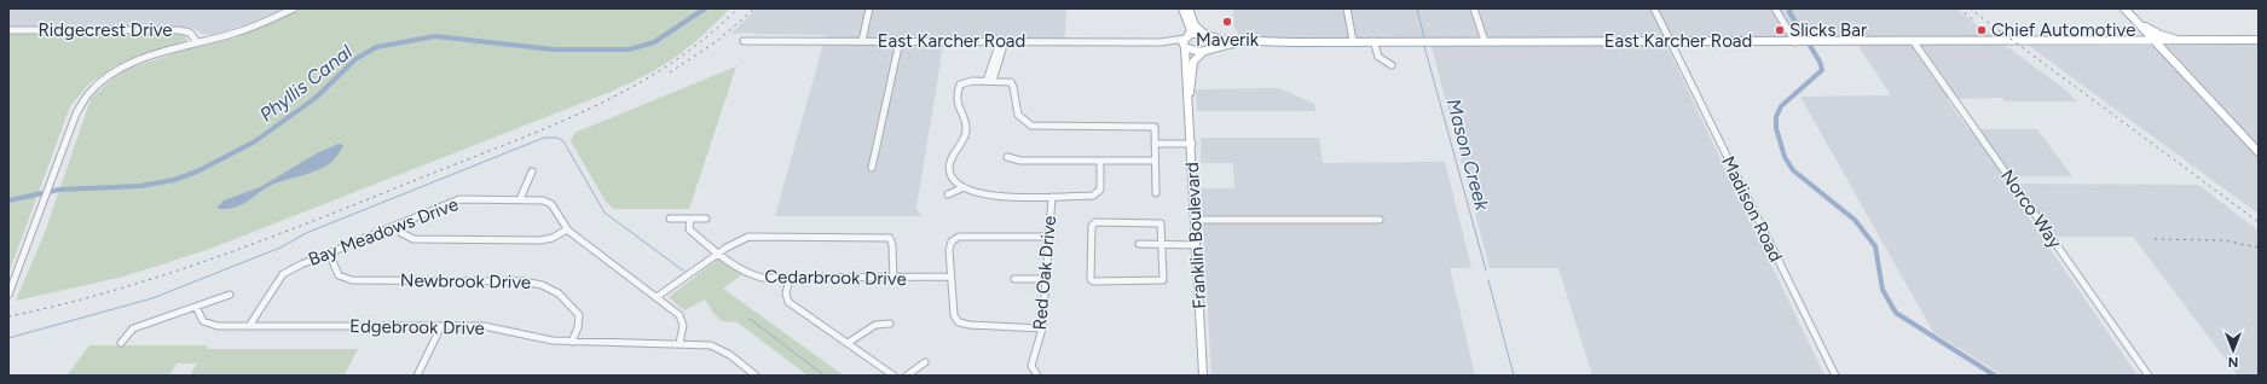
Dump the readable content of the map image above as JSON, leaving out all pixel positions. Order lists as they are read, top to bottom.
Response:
{
  "streets": {
    "main road": ["East Karcher Road", "Franklin Boulevard"],
    "street": [
      "Ridgecrest Drive",
      "Madison Road",
      "Norco Way",
      "Bay Meadows Drive",
      "Red Oak Drive",
      "Cedarbrook Drive",
      "Newbrook Drive",
      "Edgebrook Drive"
    ]
  },
  "crossings": [
    ["East Karcher Road", "Madison Road"],
    ["East Karcher Road", "Norco Way"],
    ["East Karcher Road", "Franklin Boulevard"],
    ["Bay Meadows Drive", "Newbrook Drive"],
    ["Bay Meadows Drive", "Edgebrook Drive"],
    ["Newbrook Drive", "Edgebrook Drive"]
  ],
  "water": ["Phyllis Canal", "Mason Creek"],
  "places": ["Maverik", "Slicks Bar", "Chief Automotive"],
  "north": "bottom"
}
